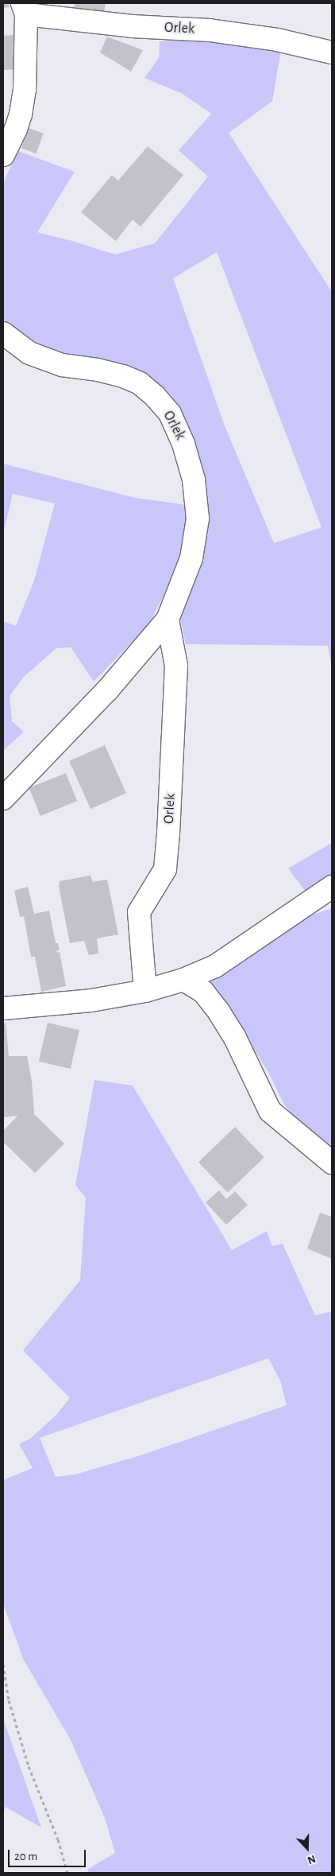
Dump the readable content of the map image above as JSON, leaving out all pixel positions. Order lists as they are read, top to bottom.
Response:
{
  "streets": {
    "street": ["Orlek"]
  },
  "scale_bar": "20 m",
  "north": "bottom"
}
